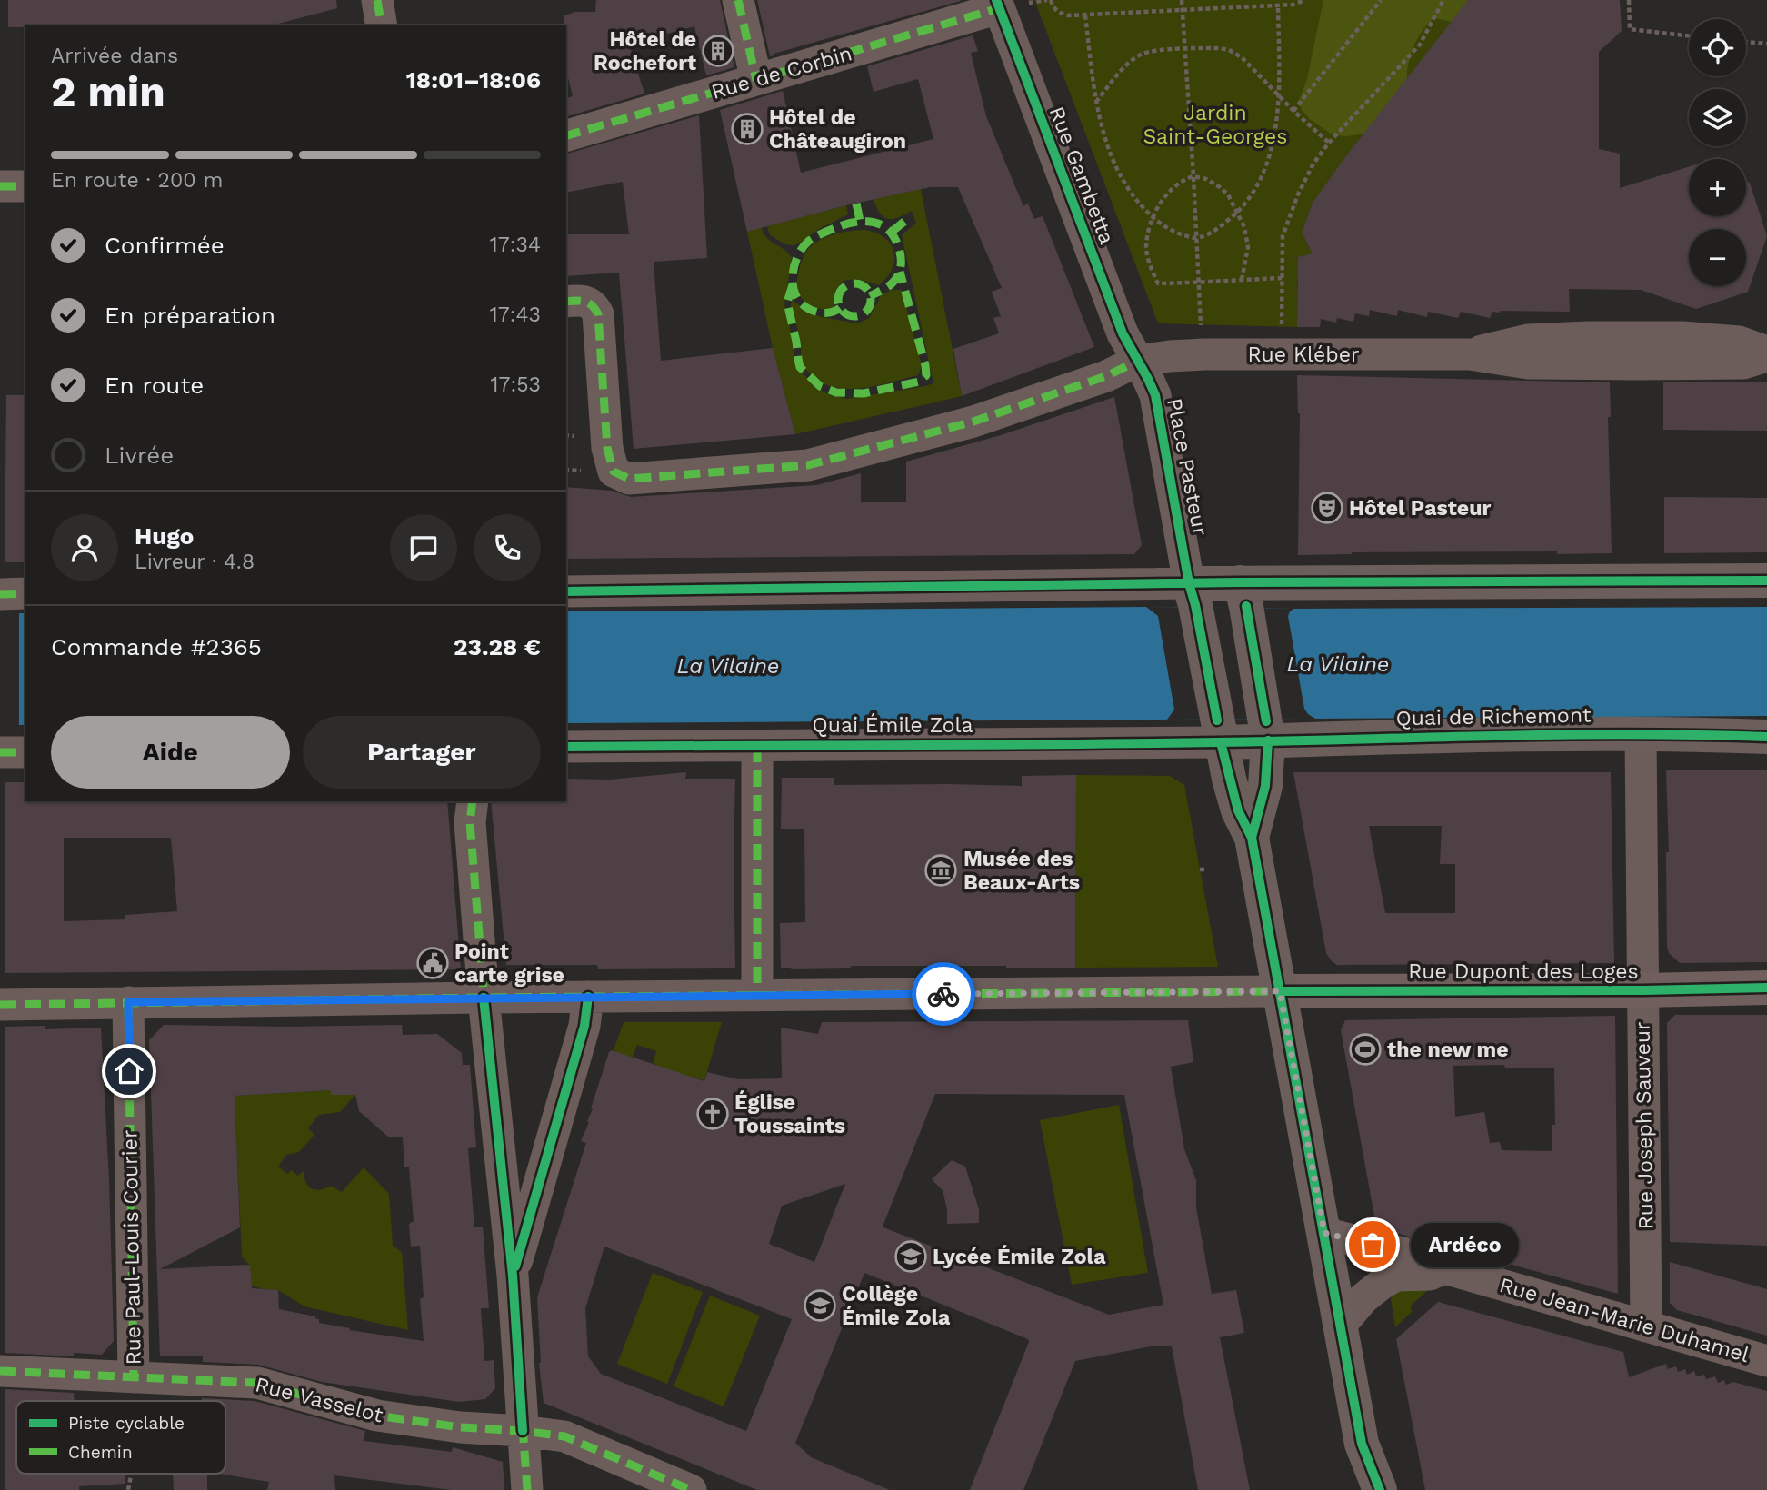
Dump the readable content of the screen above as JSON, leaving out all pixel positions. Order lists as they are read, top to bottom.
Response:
{
  "streets": {
    "main road": ["Quai de Richemont"],
    "street": [
      "Rue de Corbin",
      "Rue Gambetta",
      "Rue Kléber",
      "Place Pasteur",
      "Quai Émile Zola",
      "Rue Dupont des Loges",
      "Rue Joseph Sauveur",
      "Rue Paul-Louis Courier",
      "Rue Jean-Marie Duhamel",
      "Rue Vasselot"
    ]
  },
  "crossings": [
    ["Rue de Corbin", "Rue Gambetta"],
    ["Rue Gambetta", "Rue Kléber"],
    ["Rue Gambetta", "Place Pasteur"],
    ["Rue Kléber", "Place Pasteur"],
    ["Quai de Richemont", "Quai Émile Zola"],
    ["Quai de Richemont", "Rue Joseph Sauveur"],
    ["Rue Dupont des Loges", "Rue Joseph Sauveur"],
    ["Rue Joseph Sauveur", "Rue Jean-Marie Duhamel"],
    ["Rue Paul-Louis Courier", "Rue Vasselot"]
  ],
  "water": ["La Vilaine"],
  "parks": ["Jardin Saint-Georges"],
  "places": {
    "building": ["Hôtel de Rochefort", "Hôtel de Châteaugiron"],
    "theatre": ["Hôtel Pasteur"],
    "museum": ["Musée des Beaux-Arts"],
    "public building": ["Point carte grise"],
    "sports": ["the new me"],
    "church": ["Église Toussaints"],
    "other": ["Ardéco"],
    "school or university": ["Lycée Émile Zola", "Collège Émile Zola"]
  },
  "legend": ["Piste cyclable", "Chemin"],
  "page": {
    "map_buttons": ["+", "−"],
    "heading": ["2 min", "Arrivée dans", "18:01–18:06"],
    "panel": [
      "Hugo",
      "Livreur · 4.8",
      "Commande #2365",
      "23.28 €"
    ],
    "bar": "En route · 200 m",
    "list": [
      ["Confirmée", "17:34"],
      ["En préparation", "17:43"],
      ["En route", "17:53"],
      "Livrée"
    ],
    "buttons": ["Aide", "Partager"],
    "bubble": "Ardéco"
  }
}
